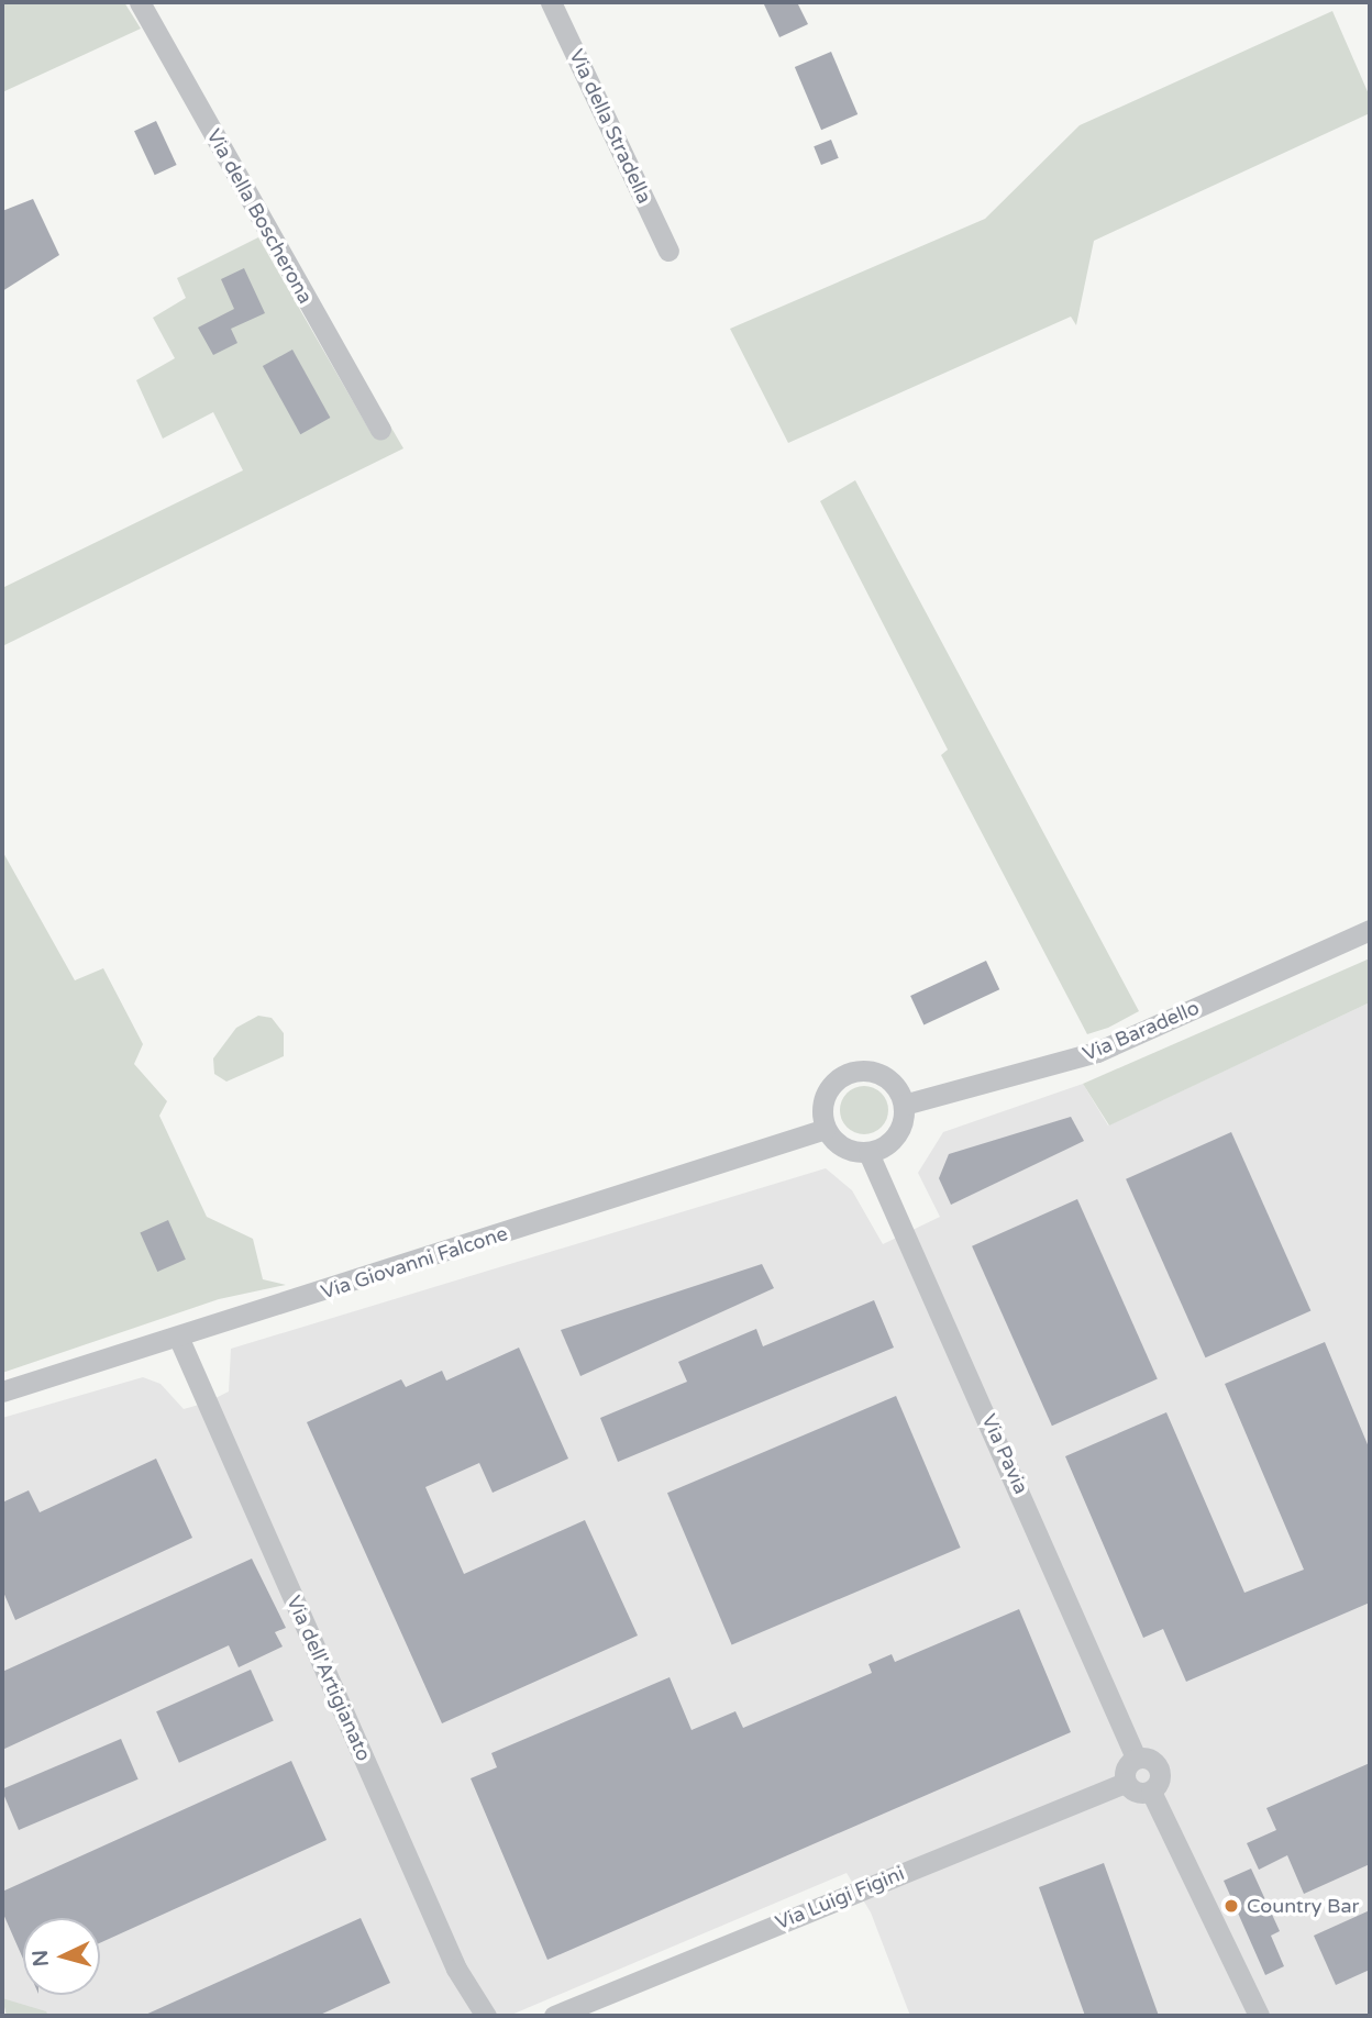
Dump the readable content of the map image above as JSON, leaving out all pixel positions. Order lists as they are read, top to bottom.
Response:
{
  "streets": {
    "street": [
      "Via della Stradella",
      "Via della Boscherona",
      "Via Baradello",
      "Via Giovanni Falcone",
      "Via Pavia",
      "Via dell'Artigianato",
      "Via Luigi Figini"
    ]
  },
  "crossings": [
    ["Via Baradello", "Via Giovanni Falcone"],
    ["Via Baradello", "Via Pavia"],
    ["Via Giovanni Falcone", "Via Pavia"],
    ["Via Giovanni Falcone", "Via dell'Artigianato"]
  ],
  "places": ["Country Bar"],
  "north": "left"
}
